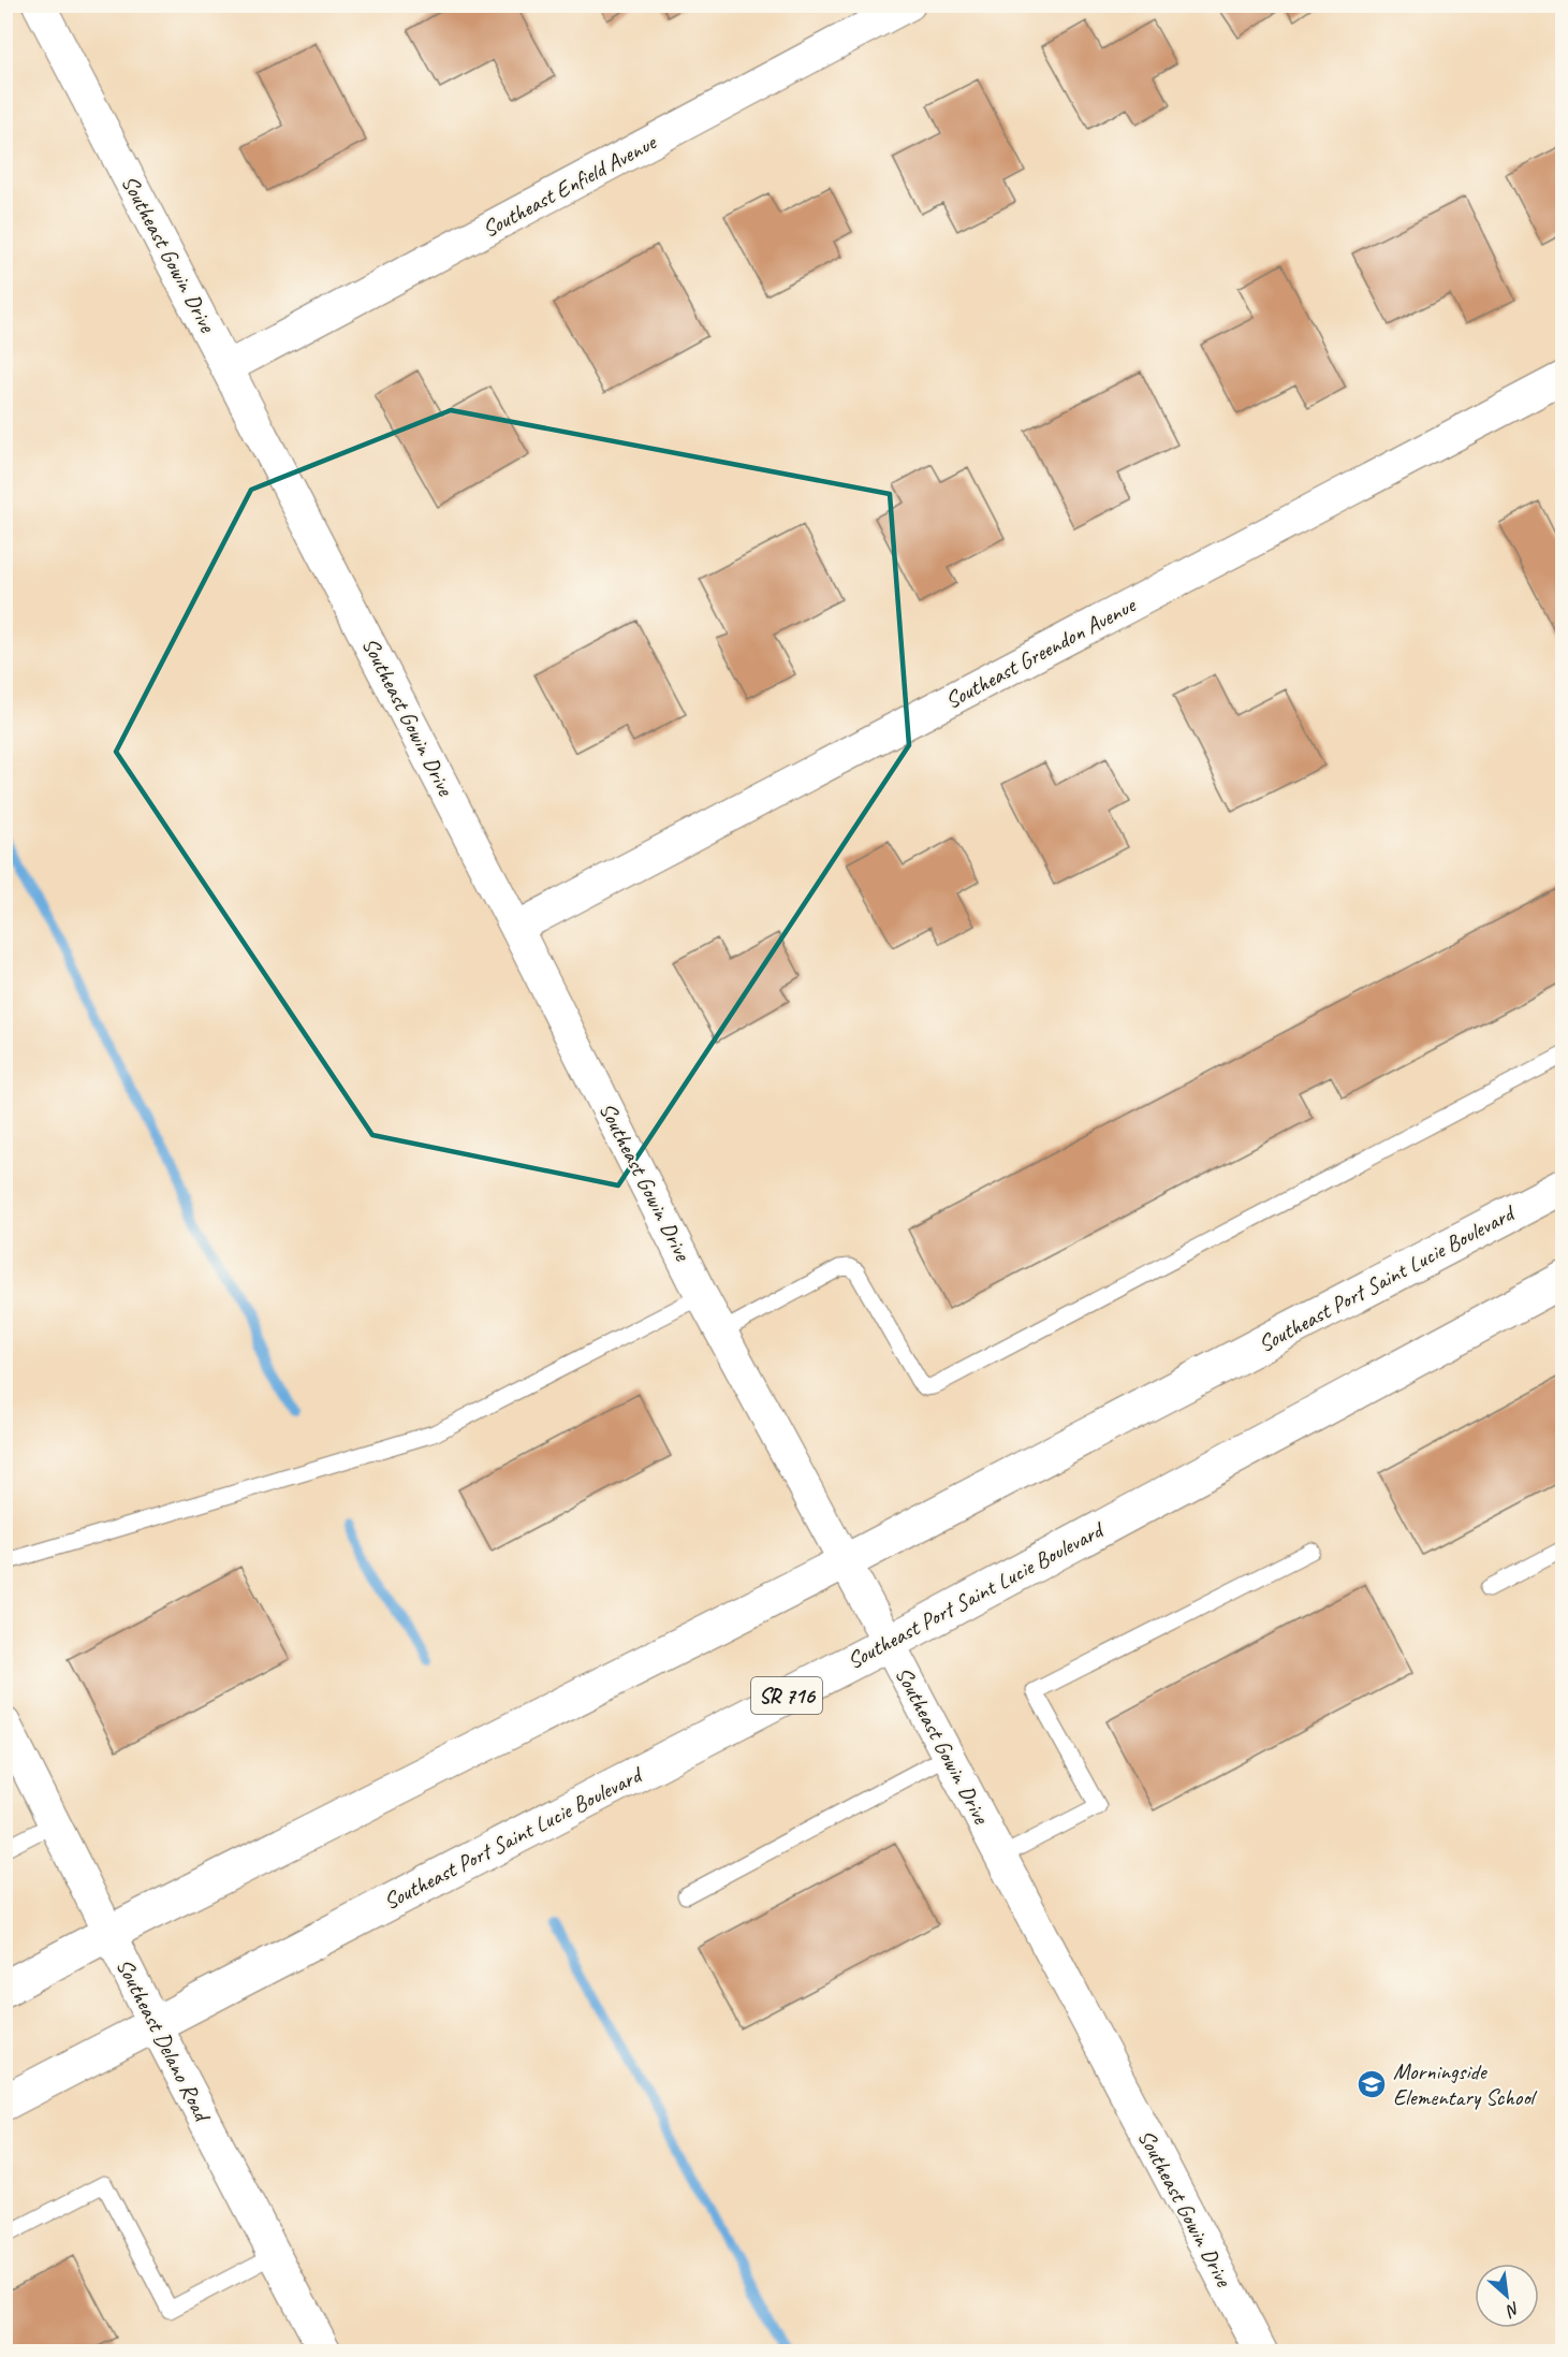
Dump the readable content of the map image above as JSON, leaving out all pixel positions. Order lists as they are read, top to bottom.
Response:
{
  "streets": {
    "main road": ["Southeast Port Saint Lucie Boulevard", "SR 716"],
    "street": [
      "Southeast Enfield Avenue",
      "Southeast Gowin Drive",
      "Southeast Greendon Avenue",
      "Southeast Delano Road"
    ]
  },
  "crossings": [
    ["Southeast Enfield Avenue", "Southeast Gowin Drive"],
    ["Southeast Gowin Drive", "Southeast Greendon Avenue"],
    ["Southeast Gowin Drive", "Southeast Port Saint Lucie Boulevard"],
    ["Southeast Port Saint Lucie Boulevard", "Southeast Delano Road"]
  ],
  "places": {
    "school or university": ["Morningside Elementary School"]
  },
  "north": "bottom right"
}
